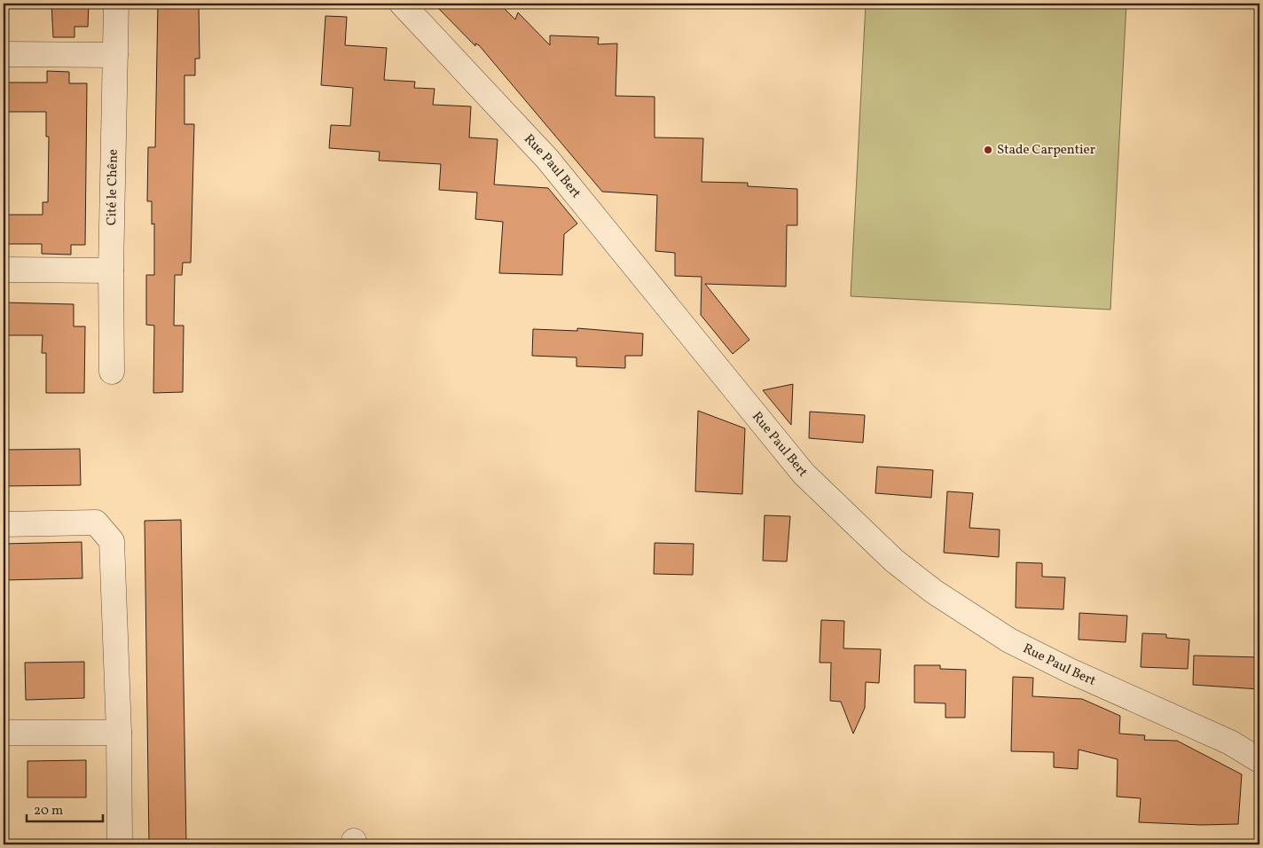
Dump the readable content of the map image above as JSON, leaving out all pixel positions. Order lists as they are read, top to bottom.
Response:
{
  "streets": {
    "street": ["Rue Paul Bert", "Cité le Chêne"]
  },
  "places": ["Stade Carpentier"],
  "scale_bar": "20 m"
}
